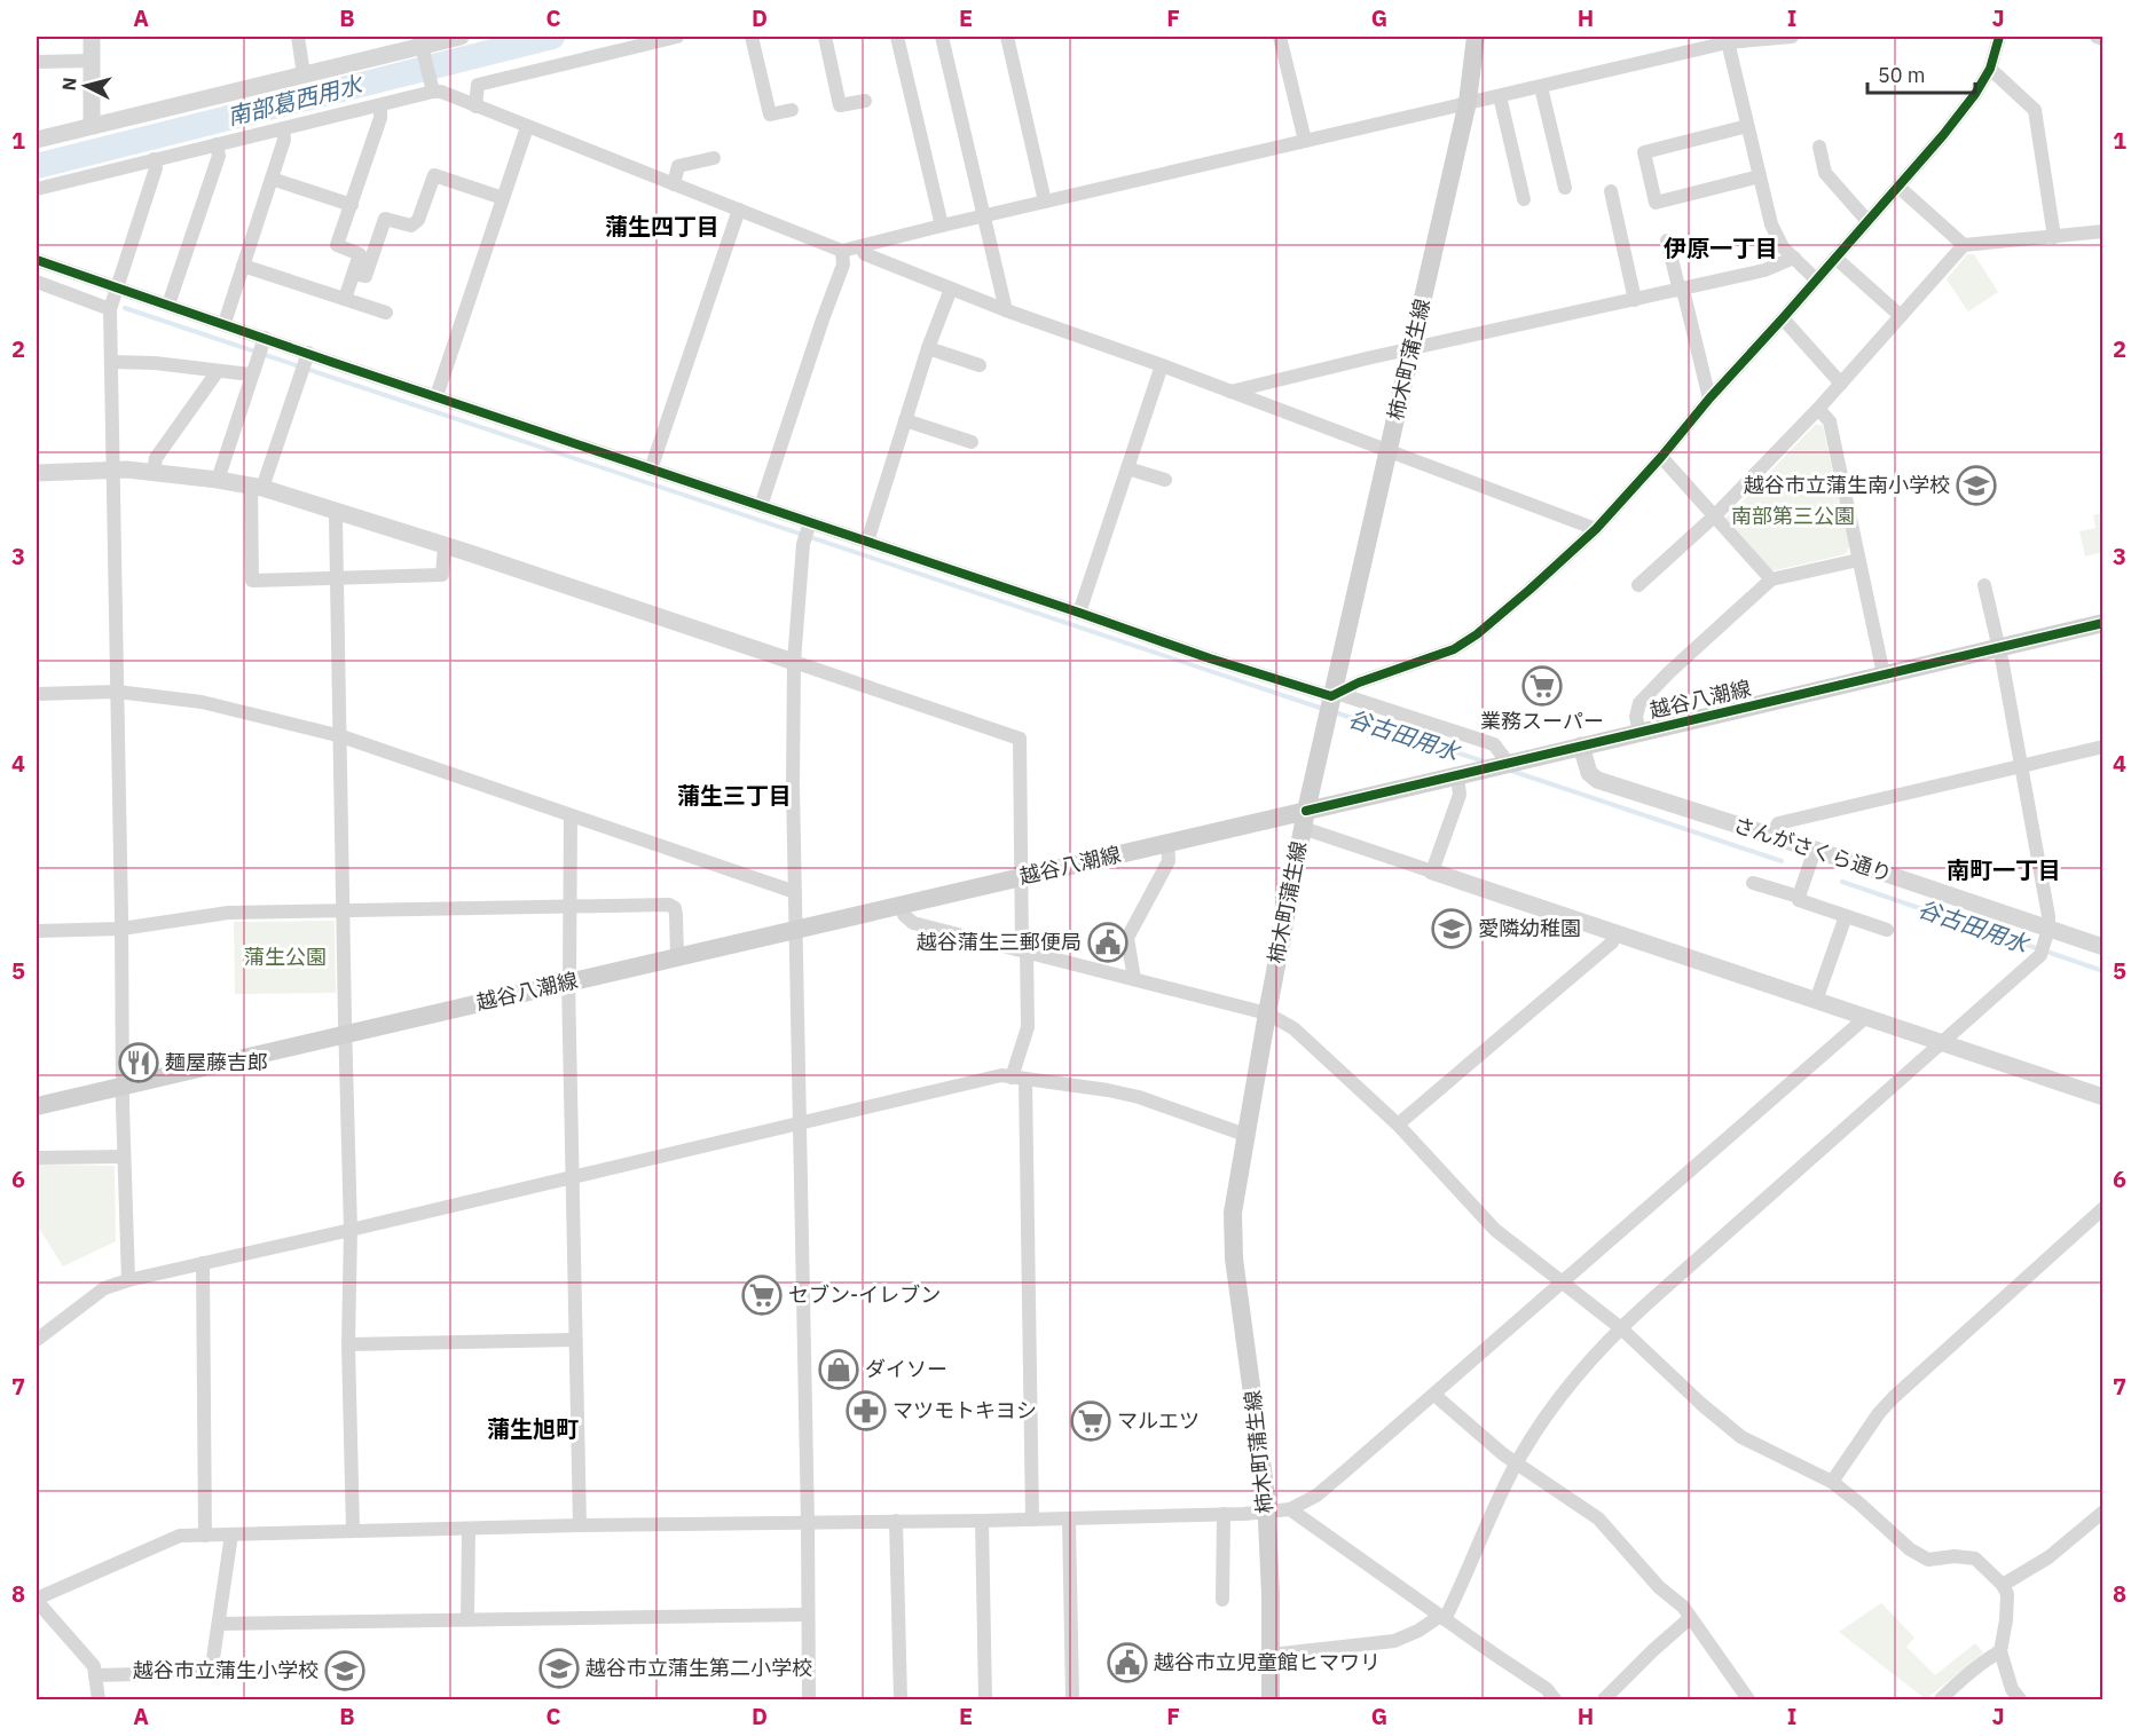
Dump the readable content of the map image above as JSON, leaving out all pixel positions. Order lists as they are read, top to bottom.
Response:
{
  "streets": {
    "main road": ["柿木町蒲生線", "越谷八潮線"],
    "street": ["さんがさくら通り"]
  },
  "crossings": [
    ["柿木町蒲生線", "越谷八潮線"],
    ["越谷八潮線", "さんがさくら通り"]
  ],
  "districts": [
    "蒲生四丁目",
    "伊原一丁目",
    "蒲生三丁目",
    "南町一丁目",
    "蒲生旭町"
  ],
  "water": ["南部葛西用水", "谷古田用水"],
  "parks": ["南部第三公園", "蒲生公園"],
  "places": {
    "school or university": [
      "越谷市立蒲生南小学校",
      "愛隣幼稚園",
      "越谷市立蒲生第二小学校",
      "越谷市立蒲生小学校"
    ],
    "supermarket": ["業務スーパー", "セブン-イレブン", "マルエツ"],
    "public building": ["越谷蒲生三郵便局", "越谷市立児童館ヒマワリ"],
    "restaurant": ["麺屋藤吉郎"],
    "shop": ["ダイソー"],
    "pharmacy": ["マツモトキヨシ"]
  },
  "scale_bar": "50 m",
  "north": "left",
  "grid": {
    "columns": [
      "A",
      "B",
      "C",
      "D",
      "E",
      "F",
      "G",
      "H",
      "I",
      "J"
    ],
    "rows": [
      "1",
      "2",
      "3",
      "4",
      "5",
      "6",
      "7",
      "8"
    ]
  }
}
